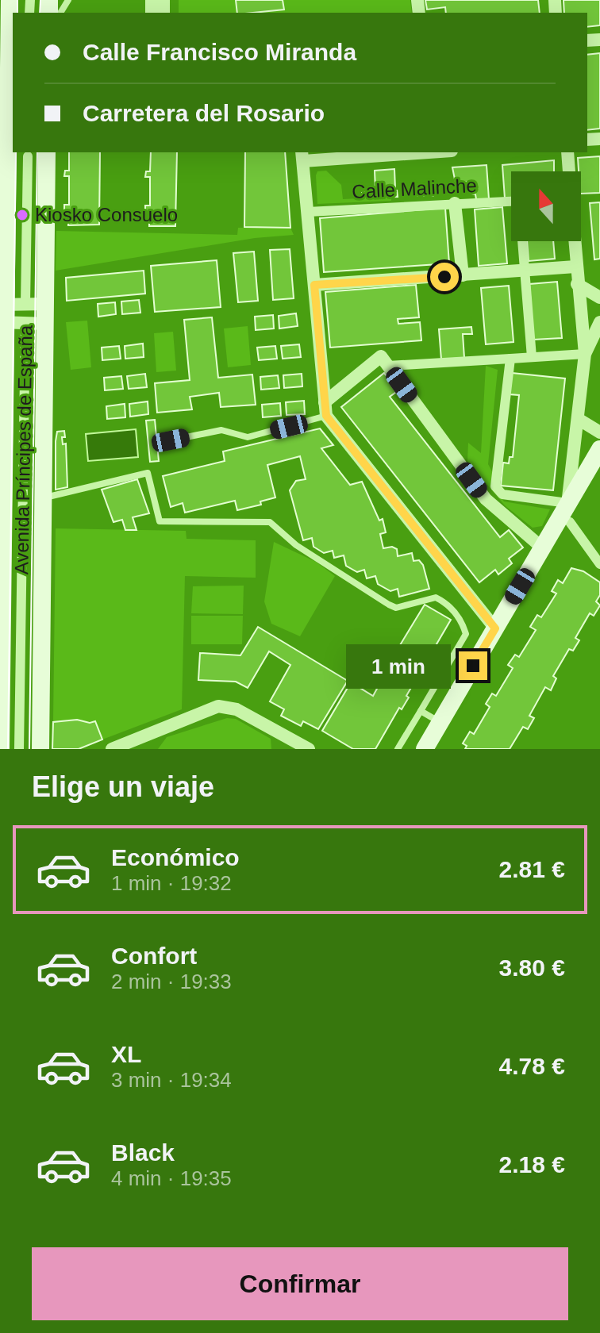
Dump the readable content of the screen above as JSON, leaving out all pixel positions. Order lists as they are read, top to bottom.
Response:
{
  "streets": {
    "main road": ["Avenida Príncipes de España"],
    "street": ["Calle Malinche"]
  },
  "places": ["Kiosko Consuelo"],
  "north": "top",
  "page": {
    "banner": ["Calle Francisco Miranda", "Carretera del Rosario"],
    "bubble": "1 min",
    "heading": "Elige un viaje",
    "list": [
      {
        "name": "Económico",
        "note": "1 min · 19:32",
        "value": "2.81 €"
      },
      {
        "name": "Confort",
        "note": "2 min · 19:33",
        "value": "3.80 €"
      },
      {
        "name": "XL",
        "note": "3 min · 19:34",
        "value": "4.78 €"
      },
      {
        "name": "Black",
        "note": "4 min · 19:35",
        "value": "2.18 €"
      }
    ],
    "buttons": "Confirmar"
  }
}
